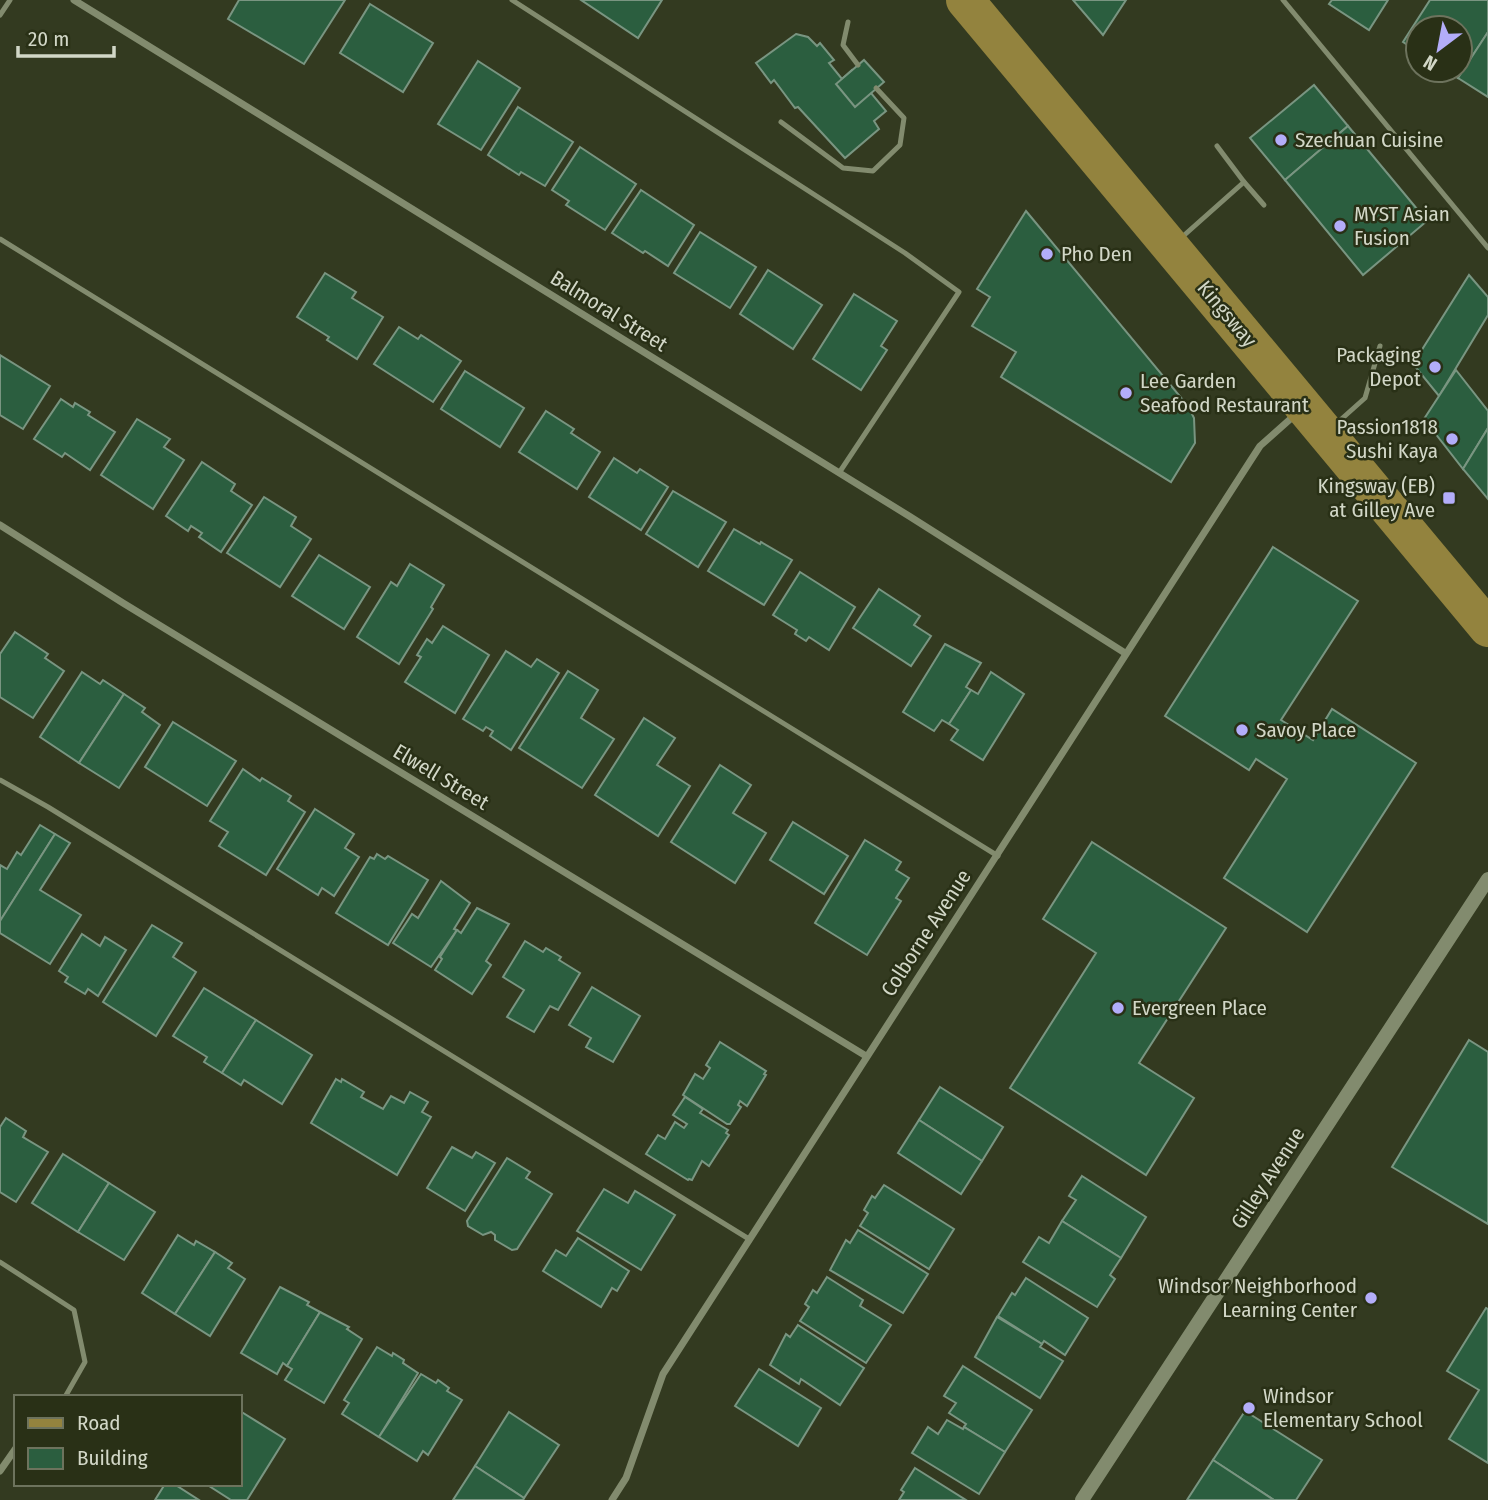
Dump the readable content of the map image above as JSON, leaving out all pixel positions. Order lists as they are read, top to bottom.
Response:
{
  "streets": {
    "main road": ["Kingsway"],
    "street": [
      "Balmoral Street",
      "Elwell Street",
      "Colborne Avenue",
      "Gilley Avenue"
    ]
  },
  "crossings": [
    ["Balmoral Street", "Colborne Avenue"],
    ["Kingsway", "Colborne Avenue"],
    ["Elwell Street", "Colborne Avenue"]
  ],
  "places": {
    "other": [
      "Szechuan Cuisine",
      "MYST Asian Fusion",
      "Pho Den",
      "Packaging Depot",
      "Lee Garden Seafood Restaurant",
      "Passion1818 Sushi Kaya",
      "Savoy Place",
      "Evergreen Place",
      "Windsor Neighborhood Learning Center",
      "Windsor Elementary School"
    ],
    "transit": ["Kingsway (EB) at Gilley Ave"]
  },
  "legend": ["Road", "Building"],
  "scale_bar": "20 m",
  "north": "bottom left"
}
